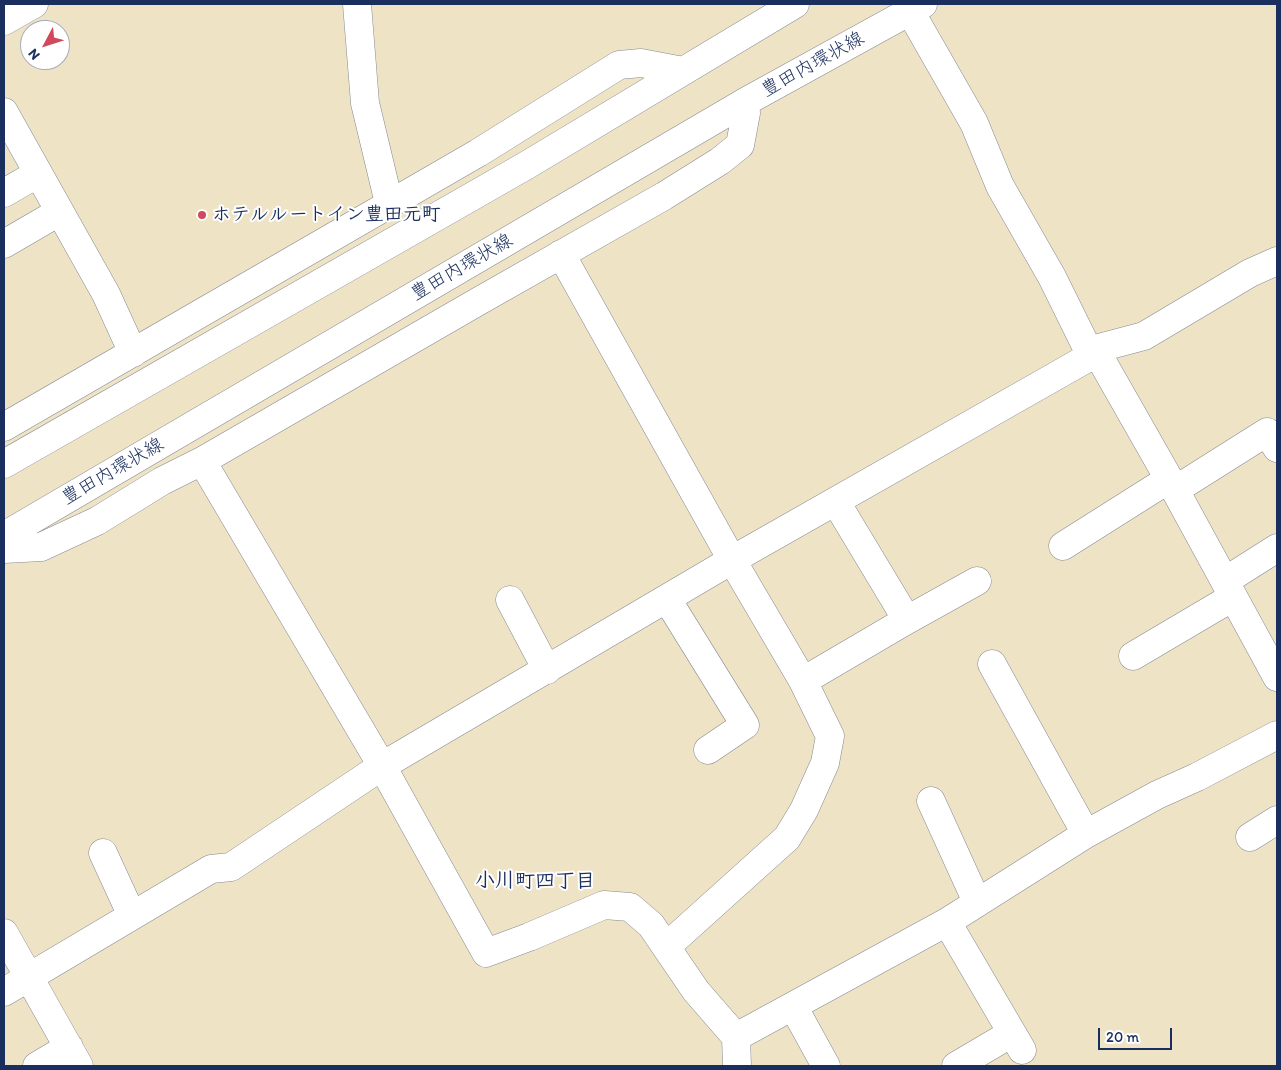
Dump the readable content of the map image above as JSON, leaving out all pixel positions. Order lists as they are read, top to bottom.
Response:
{
  "streets": {
    "street": ["豊田内環状線"]
  },
  "districts": ["小川町四丁目"],
  "places": ["ホテルルートイン豊田元町"],
  "scale_bar": "20 m",
  "north": "bottom left"
}
